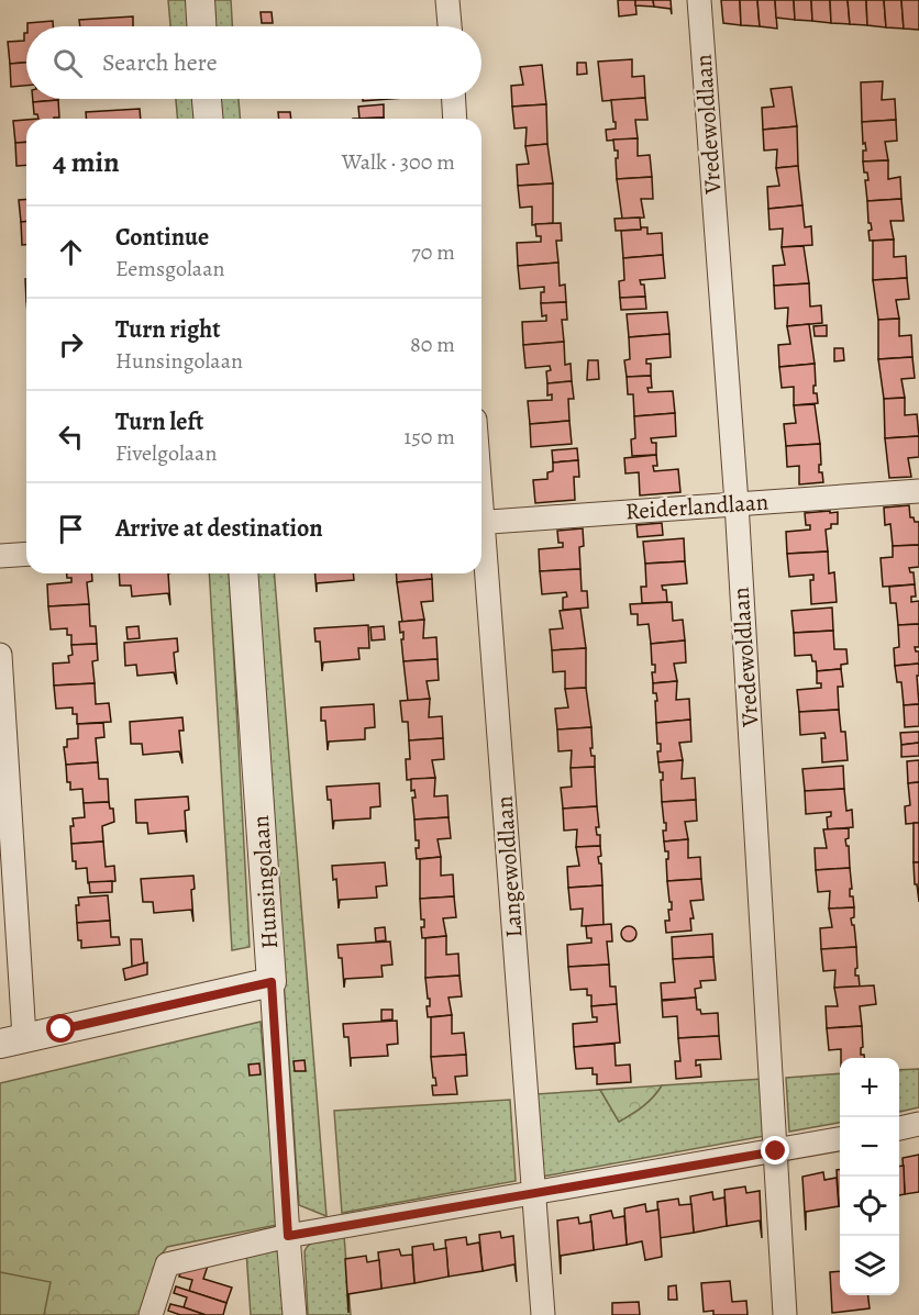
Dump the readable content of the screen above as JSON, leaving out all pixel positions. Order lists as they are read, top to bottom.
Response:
{
  "streets": {
    "street": [
      "Vredewoldlaan",
      "Reiderlandlaan",
      "Langewoldlaan",
      "Hunsingolaan"
    ]
  },
  "crossings": [
    ["Vredewoldlaan", "Reiderlandlaan"]
  ],
  "page": {
    "search": "Search here",
    "heading": ["4 min", "Walk · 300 m"],
    "list": [
      ["Continue", "Eemsgolaan", "70 m"],
      ["Turn right", "Hunsingolaan", "80 m"],
      ["Turn left", "Fivelgolaan", "150 m"],
      "Arrive at destination"
    ],
    "map_buttons": ["+", "−"]
  }
}
